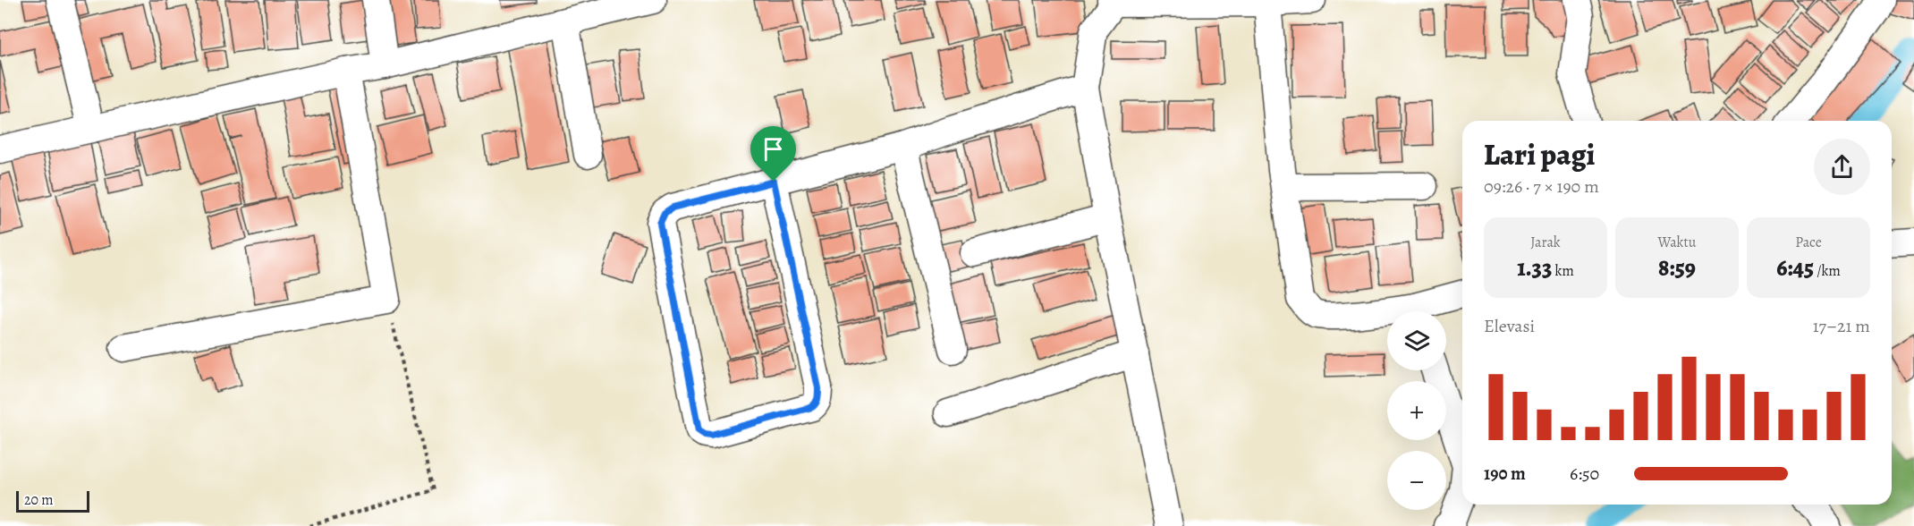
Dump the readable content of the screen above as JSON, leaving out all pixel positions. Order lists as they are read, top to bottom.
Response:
{
  "scale_bar": "20 m",
  "page": {
    "heading": ["Lari pagi", "09:26 · 7 × 190 m"],
    "stats": [
      ["Jarak", "1.33 km"],
      ["Waktu", "8:59"],
      ["Pace", "6:45 /km"]
    ],
    "chart": ["Elevasi", "17–21 m"],
    "map_buttons": ["+", "−"],
    "list": [
      {
        "name": "190 m",
        "note": "6:50"
      }
    ],
    "scale": "20 m"
  }
}
